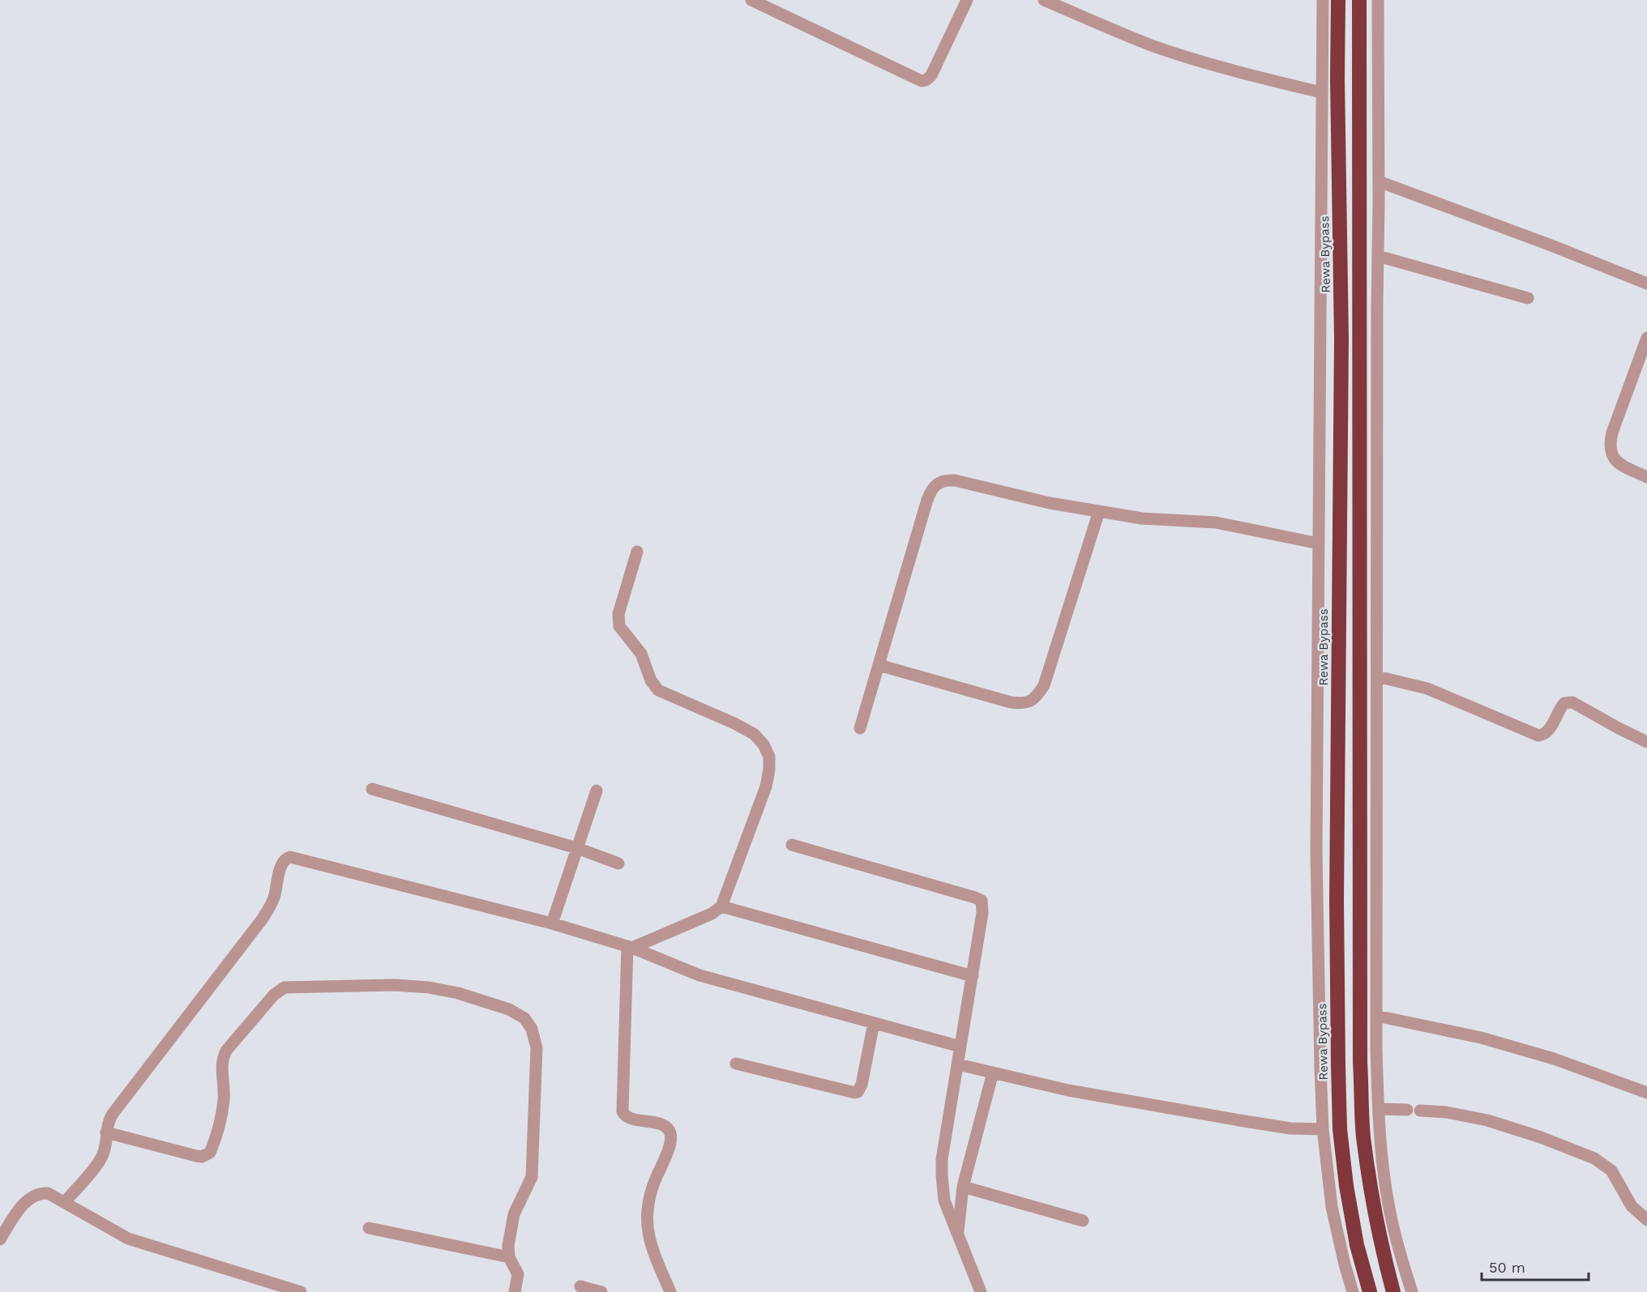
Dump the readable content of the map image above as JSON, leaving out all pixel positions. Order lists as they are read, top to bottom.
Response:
{
  "streets": {
    "highway": ["Rewa Bypass"]
  },
  "scale_bar": "50 m"
}
